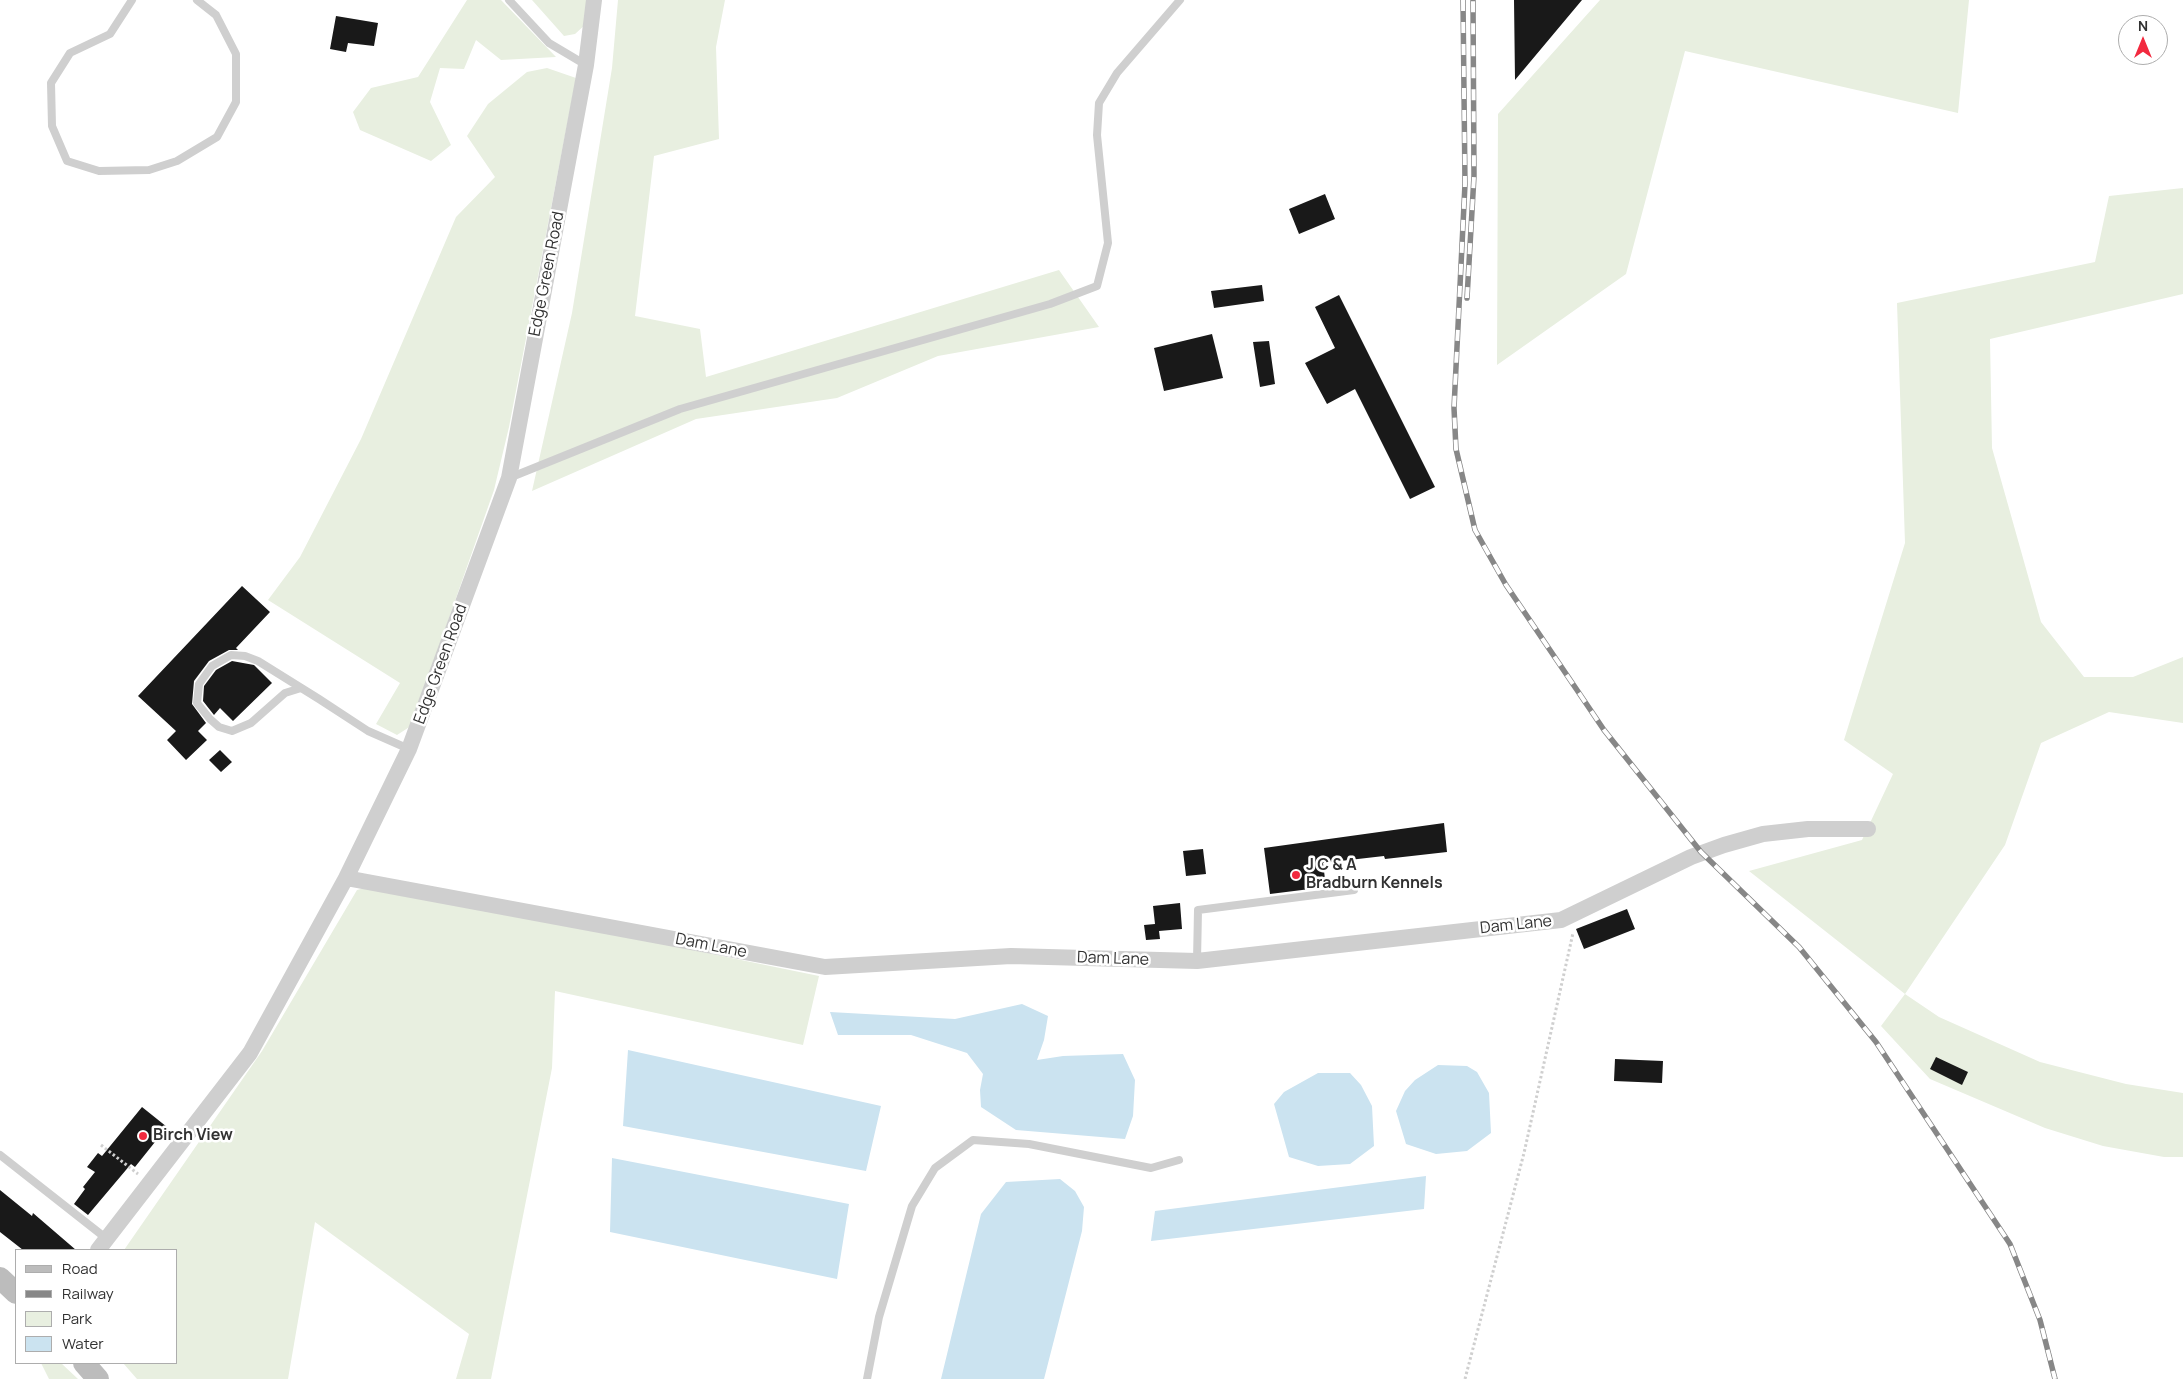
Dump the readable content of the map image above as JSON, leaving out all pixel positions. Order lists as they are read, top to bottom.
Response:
{
  "streets": {
    "street": ["Edge Green Road", "Dam Lane"]
  },
  "crossings": [
    ["Edge Green Road", "Dam Lane"]
  ],
  "places": ["J C & A Bradburn Kennels", "Birch View"],
  "legend": [
    "Road",
    "Railway",
    "Park",
    "Water"
  ],
  "north": "top"
}
